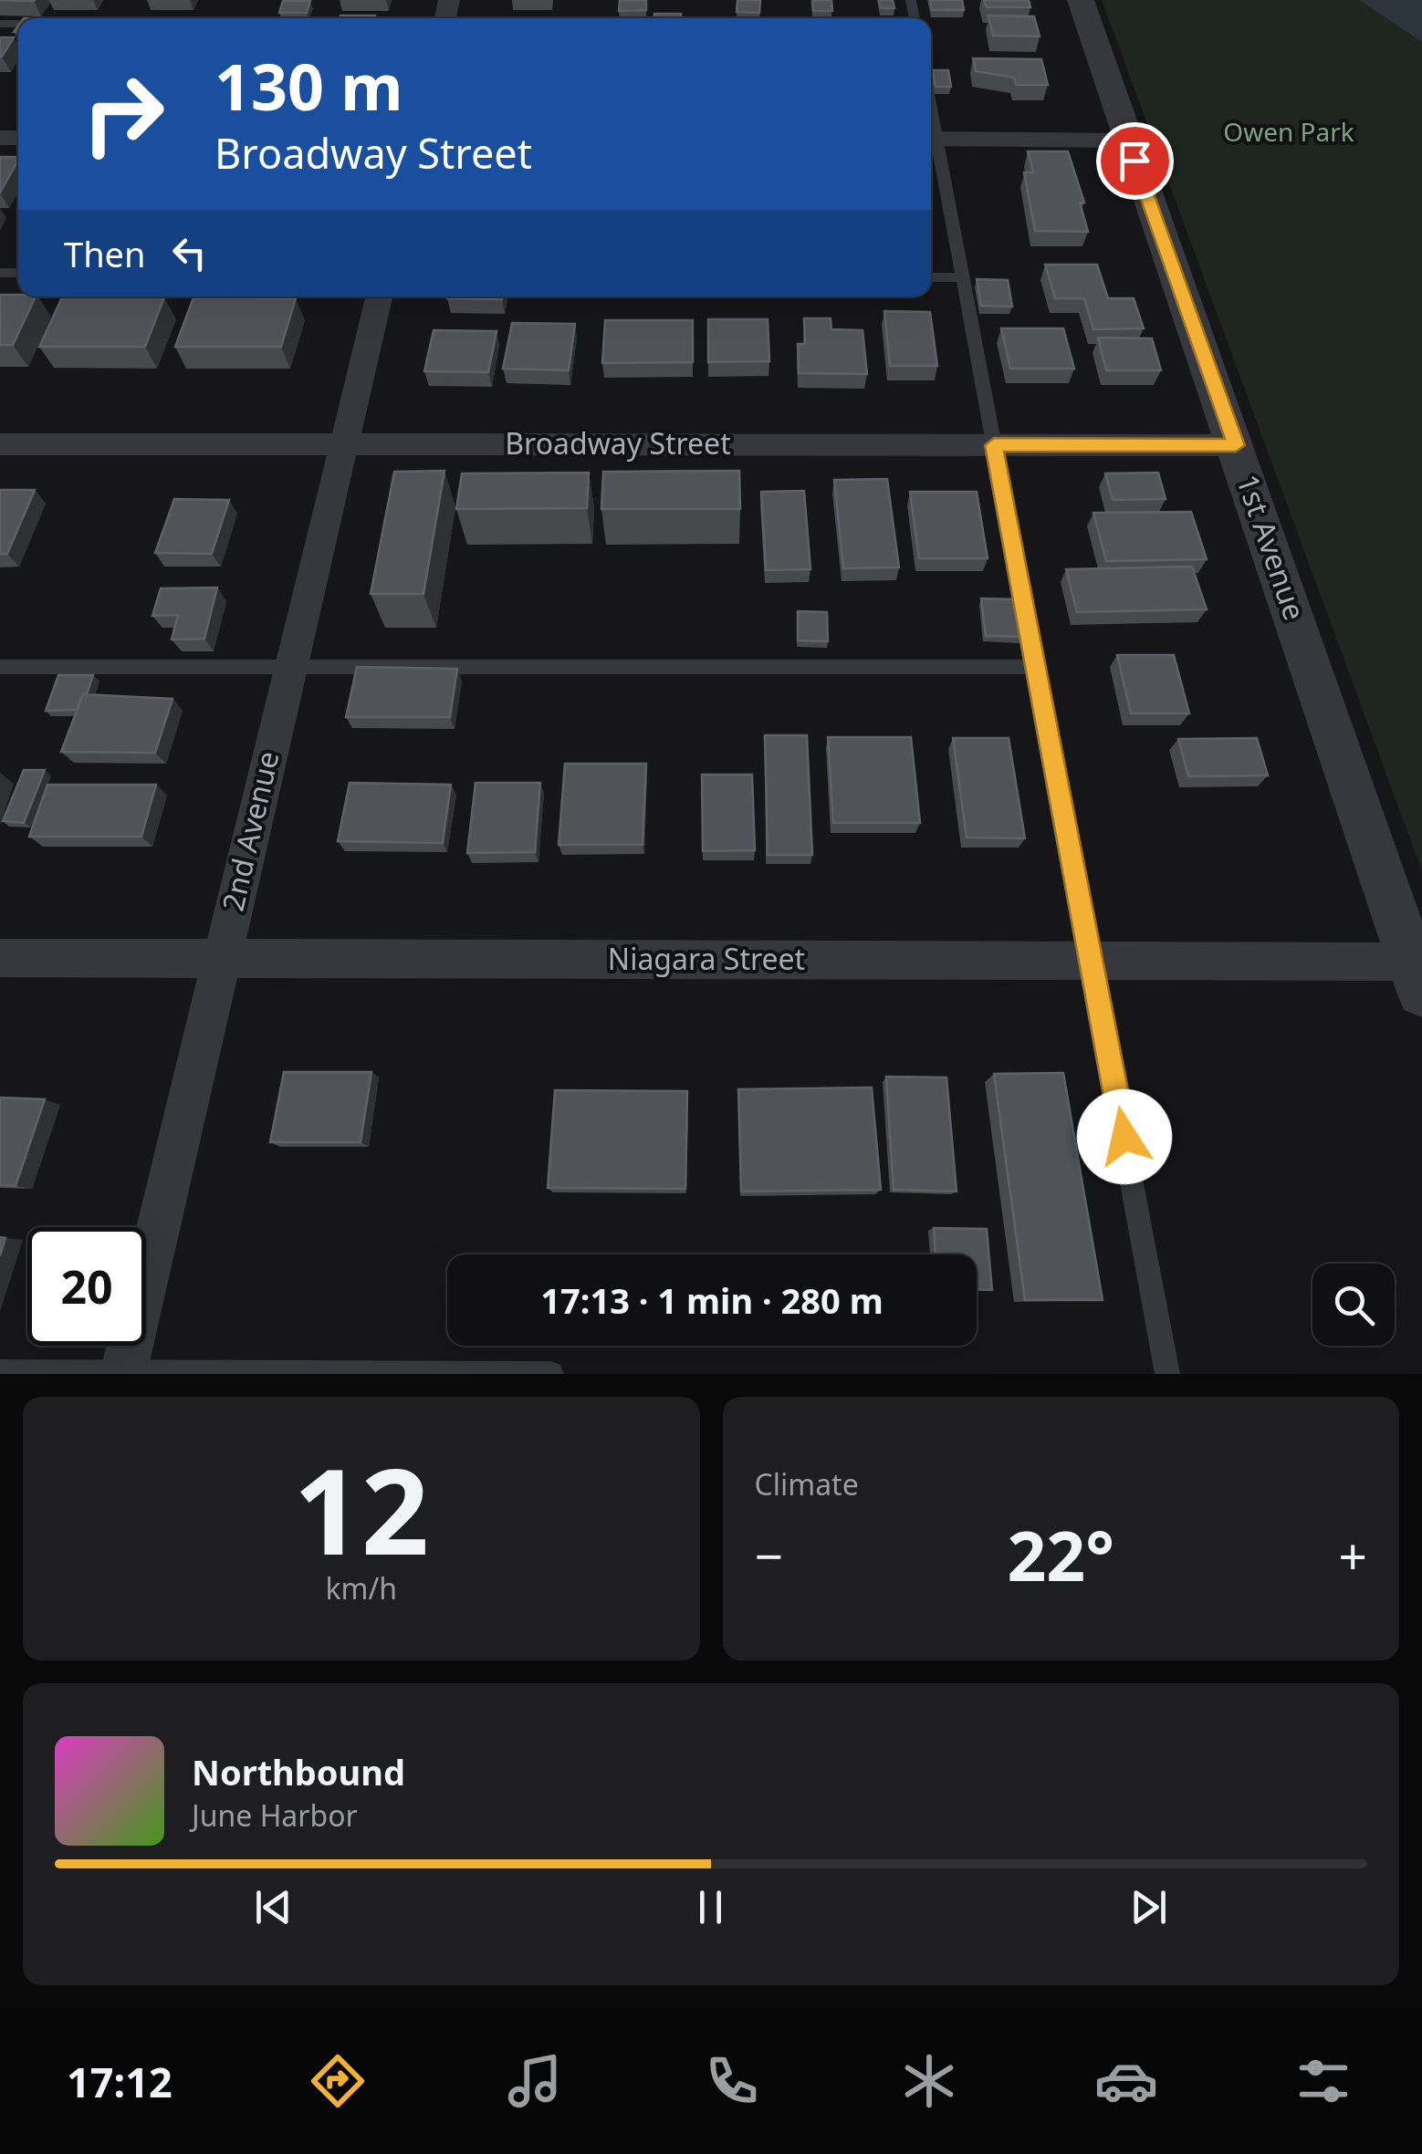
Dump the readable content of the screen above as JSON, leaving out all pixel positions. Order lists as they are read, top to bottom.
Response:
{
  "streets": {
    "street": [
      "Broadway Street",
      "1st Avenue",
      "2nd Avenue",
      "Niagara Street"
    ]
  },
  "crossings": [
    ["Broadway Street", "1st Avenue"],
    ["Broadway Street", "2nd Avenue"],
    ["1st Avenue", "Niagara Street"],
    ["2nd Avenue", "Niagara Street"]
  ],
  "parks": ["Owen Park"],
  "page": {
    "turn": ["130 m", "Broadway Street"],
    "then": "Then",
    "limit": "20",
    "trip": "17:13 · 1 min · 280 m",
    "tile": [
      ["12", "km/h"],
      "Climate"
    ],
    "heat": ["−", "22°", "+"],
    "song": ["Northbound", "June Harbor"],
    "tabs": "17:12"
  }
}
